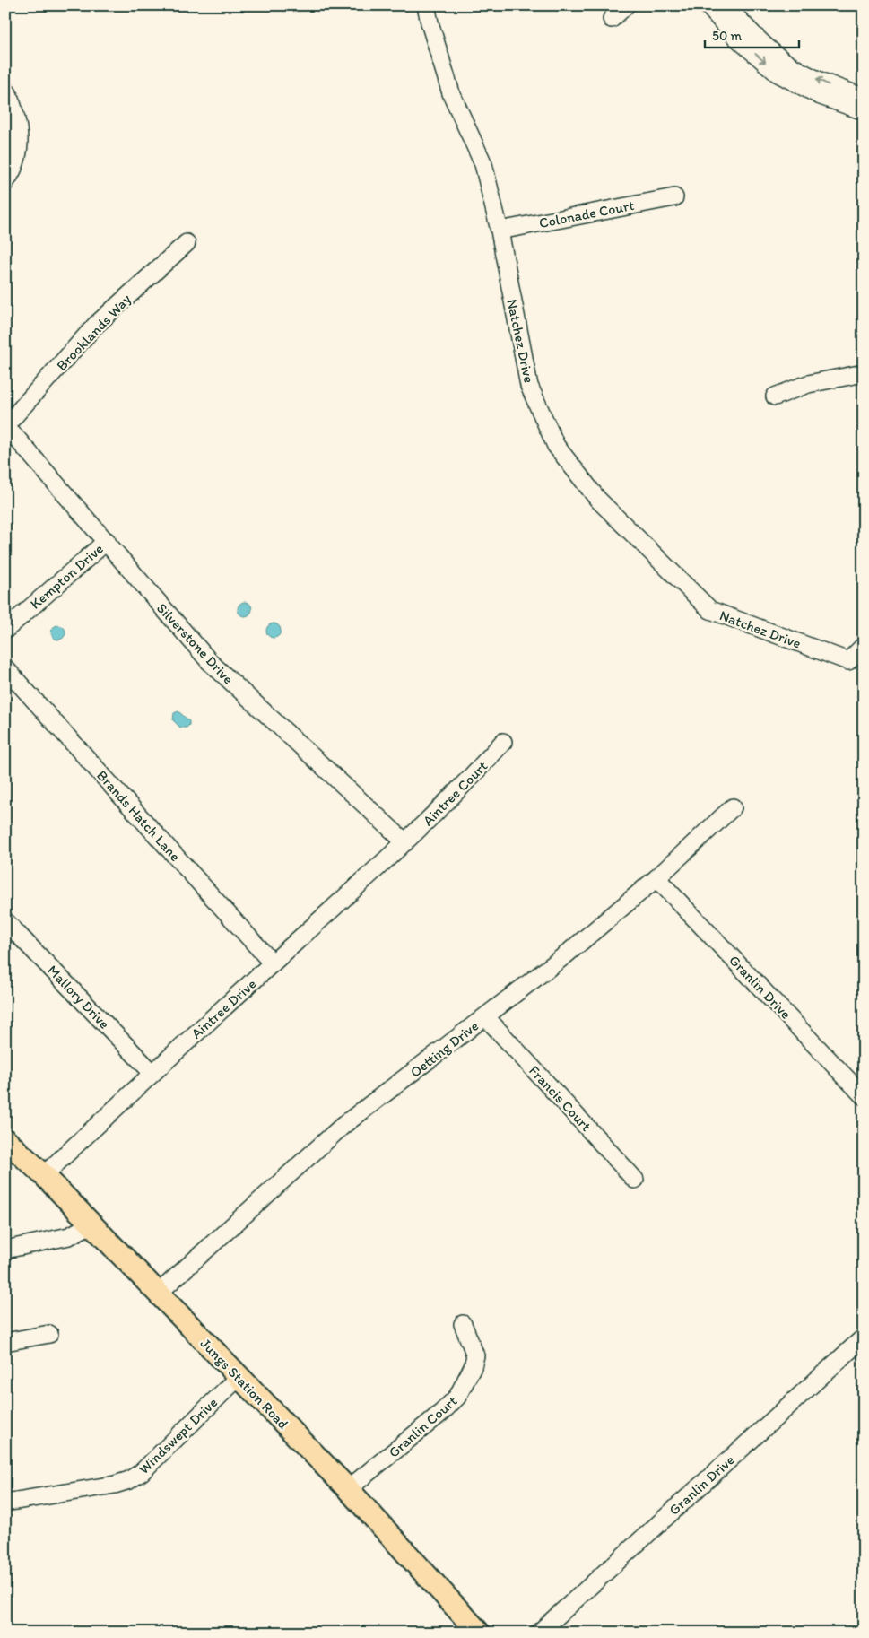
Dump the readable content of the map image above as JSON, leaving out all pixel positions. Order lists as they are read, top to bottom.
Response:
{
  "streets": {
    "main road": ["Jungs Station Road"],
    "street": [
      "Colonade Court",
      "Brooklands Way",
      "Natchez Drive",
      "Kempton Drive",
      "Silverstone Drive",
      "Aintree Court",
      "Brands Hatch Lane",
      "Granlin Drive",
      "Mallory Drive",
      "Aintree Drive",
      "Oetting Drive",
      "Francis Court",
      "Granlin Court",
      "Windswept Drive"
    ]
  },
  "crossings": [
    ["Colonade Court", "Natchez Drive"],
    ["Brooklands Way", "Silverstone Drive"],
    ["Kempton Drive", "Silverstone Drive"],
    ["Silverstone Drive", "Aintree Court"],
    ["Silverstone Drive", "Aintree Drive"],
    ["Aintree Court", "Aintree Drive"],
    ["Brands Hatch Lane", "Aintree Drive"],
    ["Granlin Drive", "Oetting Drive"],
    ["Mallory Drive", "Aintree Drive"],
    ["Aintree Drive", "Jungs Station Road"],
    ["Oetting Drive", "Francis Court"],
    ["Oetting Drive", "Jungs Station Road"],
    ["Jungs Station Road", "Granlin Court"],
    ["Jungs Station Road", "Windswept Drive"]
  ],
  "scale_bar": "50 m"
}
